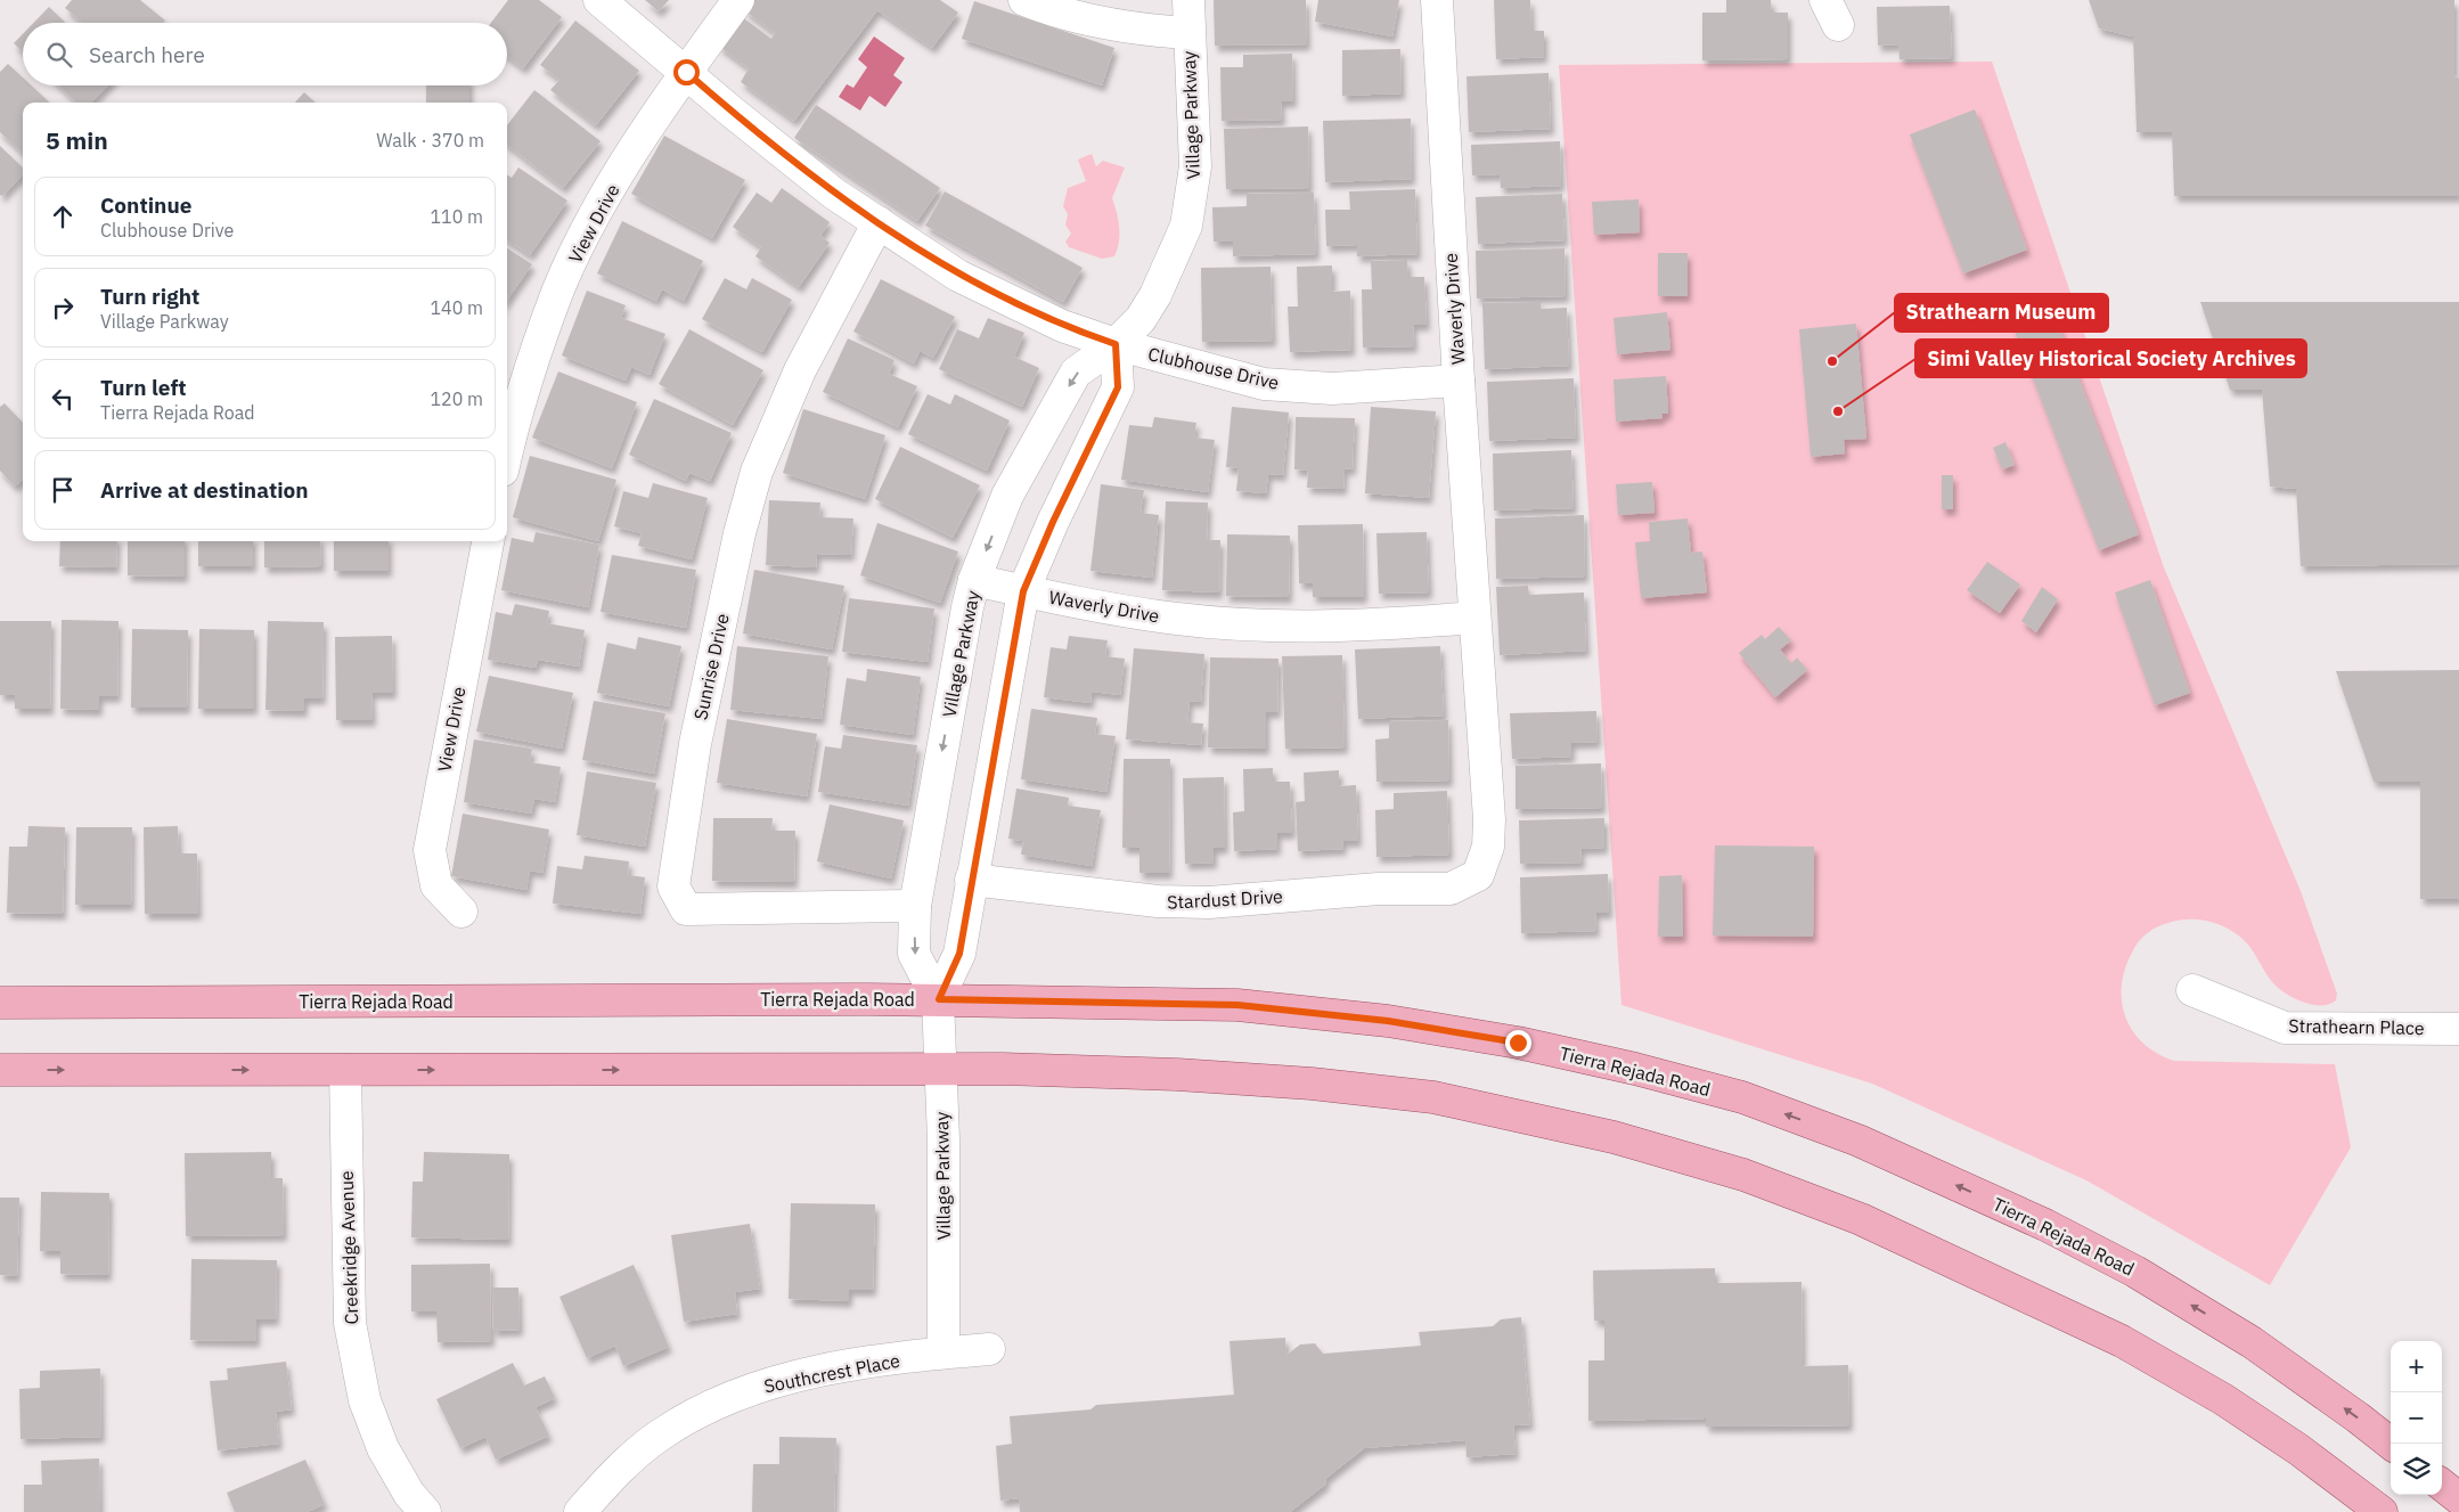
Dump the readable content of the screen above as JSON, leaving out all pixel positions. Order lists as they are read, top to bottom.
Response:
{
  "streets": {
    "main road": ["Tierra Rejada Road"],
    "street": [
      "Village Parkway",
      "View Drive",
      "Waverly Drive",
      "Clubhouse Drive",
      "Sunrise Drive",
      "Stardust Drive",
      "Strathearn Place",
      "Creekridge Avenue",
      "Southcrest Place"
    ]
  },
  "crossings": [
    ["Village Parkway", "Waverly Drive"],
    ["Village Parkway", "Clubhouse Drive"],
    ["Village Parkway", "Sunrise Drive"],
    ["Village Parkway", "Stardust Drive"],
    ["Village Parkway", "Tierra Rejada Road"],
    ["Village Parkway", "Southcrest Place"],
    ["View Drive", "Clubhouse Drive"],
    ["Waverly Drive", "Clubhouse Drive"],
    ["Waverly Drive", "Stardust Drive"],
    ["Clubhouse Drive", "Sunrise Drive"]
  ],
  "places": ["Strathearn Museum", "Simi Valley Historical Society Archives"],
  "page": {
    "search": "Search here",
    "heading": ["5 min", "Walk · 370 m"],
    "list": [
      ["Continue", "Clubhouse Drive", "110 m"],
      ["Turn right", "Village Parkway", "140 m"],
      ["Turn left", "Tierra Rejada Road", "120 m"],
      "Arrive at destination"
    ],
    "map_buttons": ["+", "−"]
  }
}
